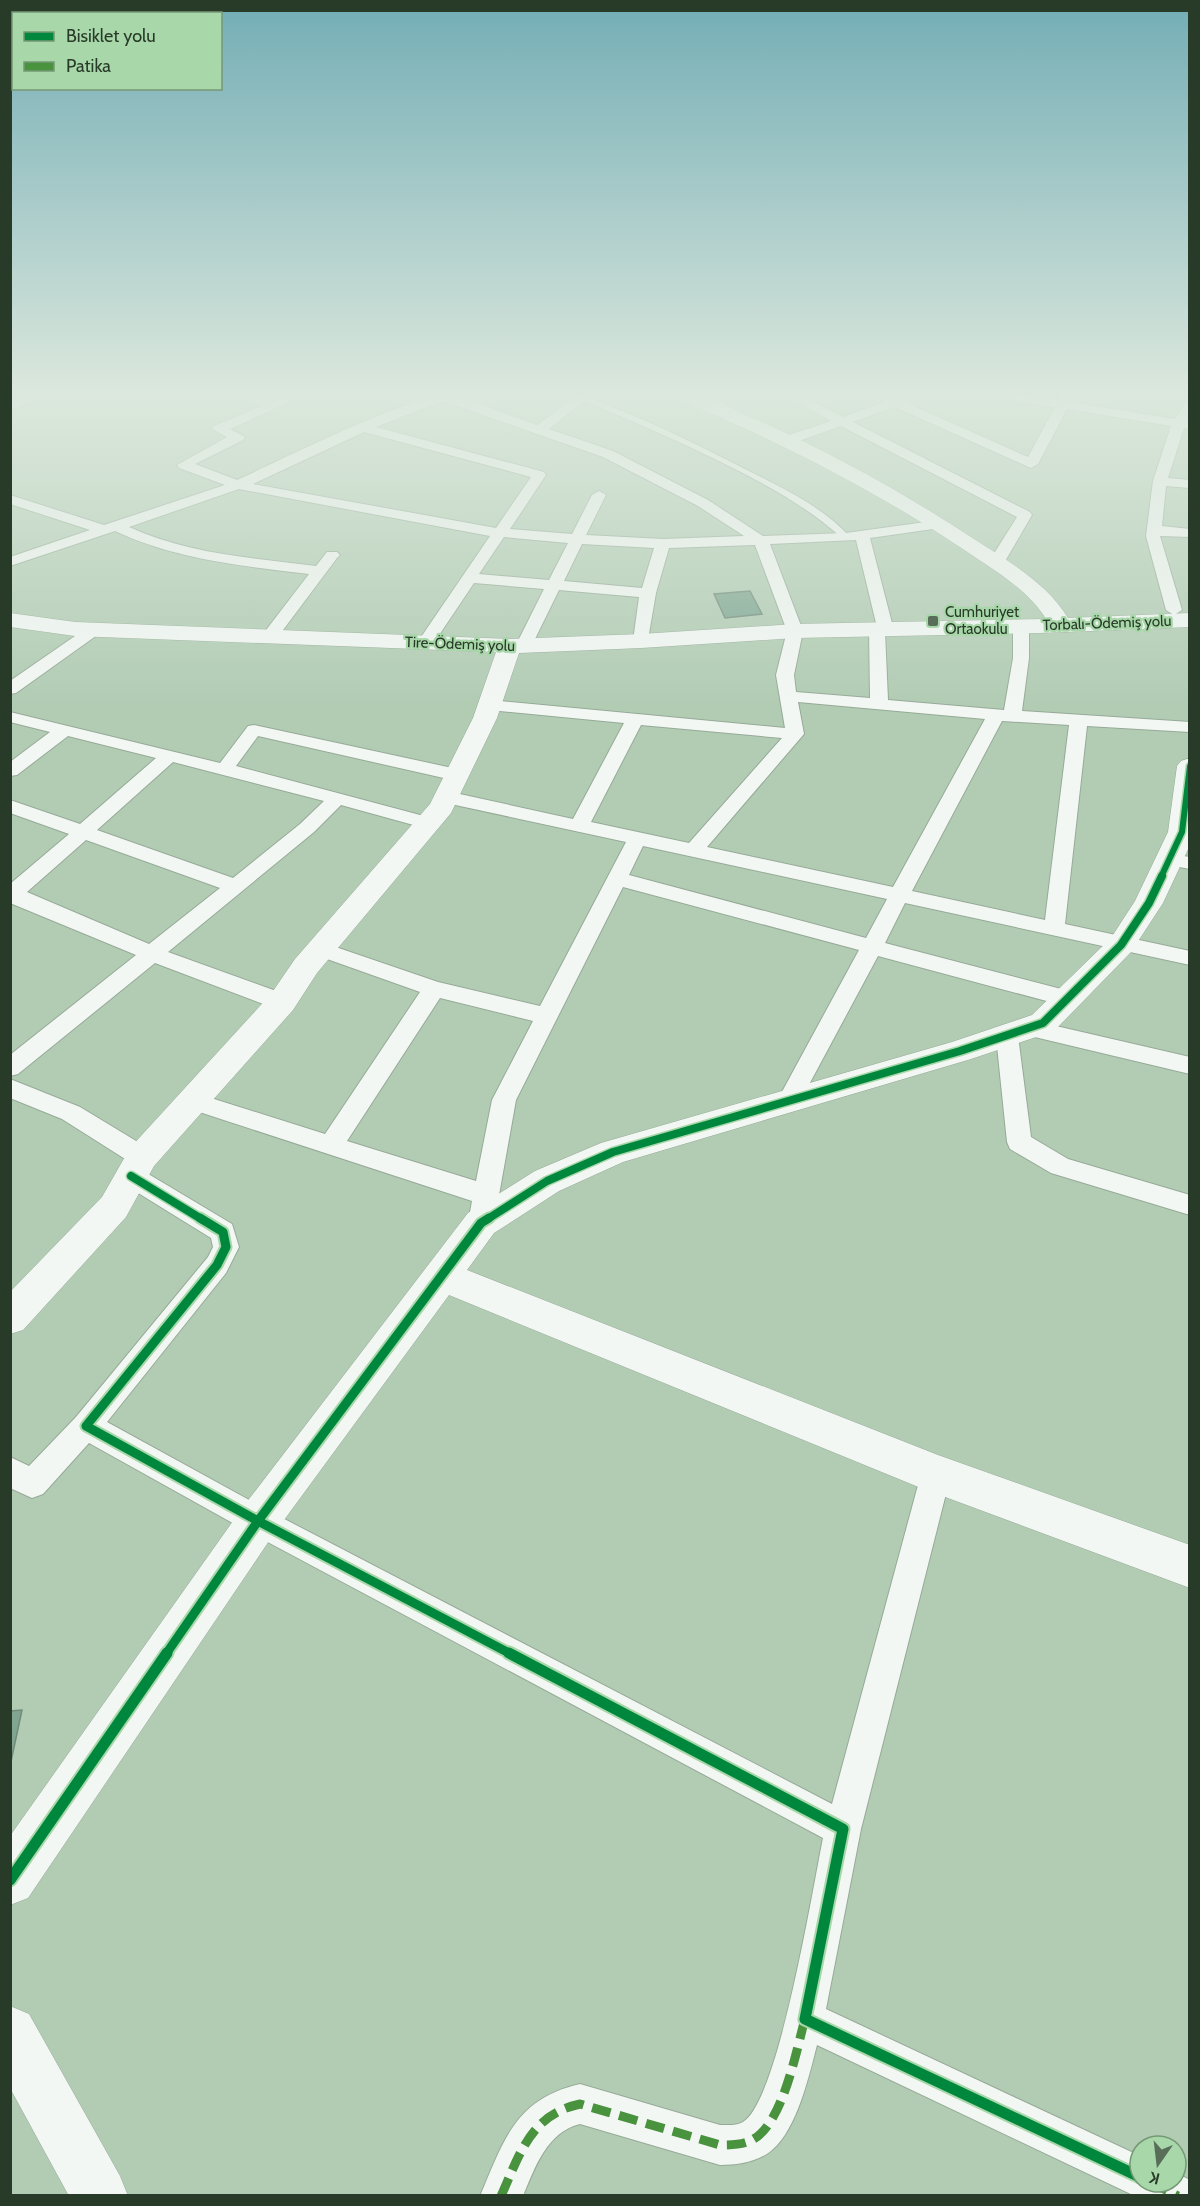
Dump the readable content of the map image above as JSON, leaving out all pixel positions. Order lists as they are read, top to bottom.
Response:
{
  "streets": {
    "street": ["Torbalı-Ödemiş yolu", "Tire-Ödemiş yolu"]
  },
  "crossings": [
    ["Torbalı-Ödemiş yolu", "Tire-Ödemiş yolu"]
  ],
  "places": {
    "transit": ["Cumhuriyet Ortaokulu"]
  },
  "legend": ["Bisiklet yolu", "Patika"],
  "north": "bottom"
}
